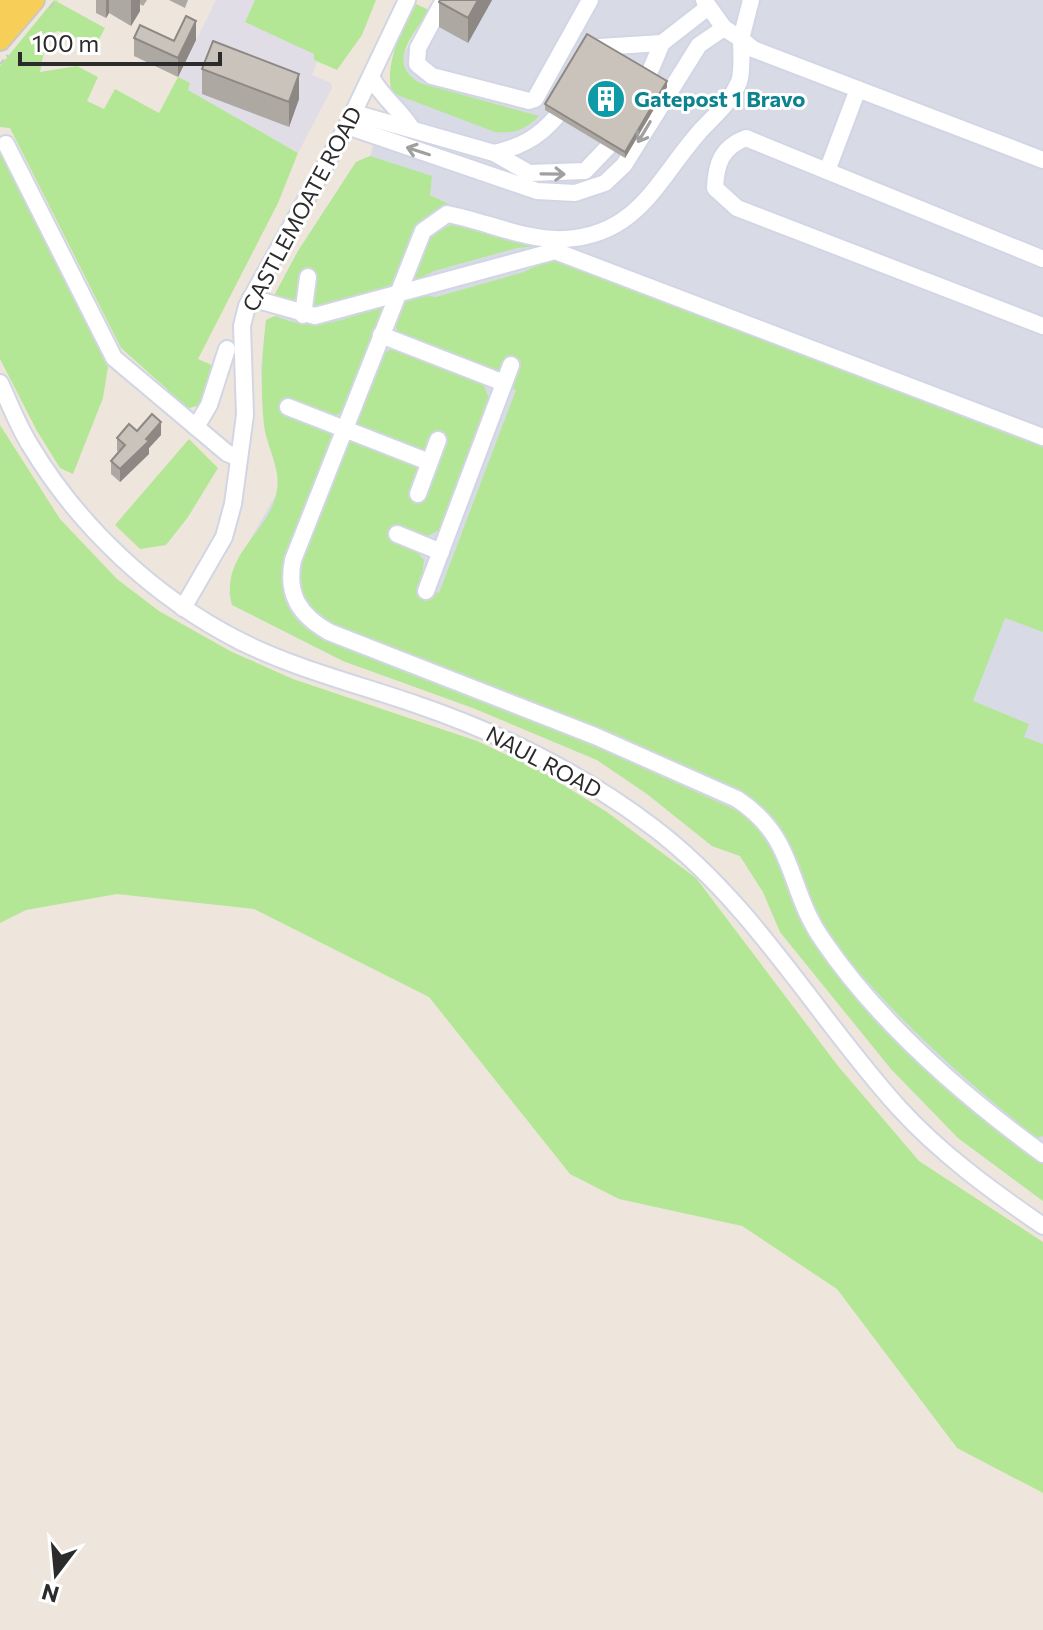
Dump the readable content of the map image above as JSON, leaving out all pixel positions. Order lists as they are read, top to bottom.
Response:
{
  "streets": {
    "street": ["CASTLEMOATE ROAD", "NAUL ROAD"]
  },
  "crossings": [
    ["CASTLEMOATE ROAD", "NAUL ROAD"]
  ],
  "places": {
    "building": ["Gatepost 1 Bravo"]
  },
  "scale_bar": "100 m",
  "north": "bottom"
}
